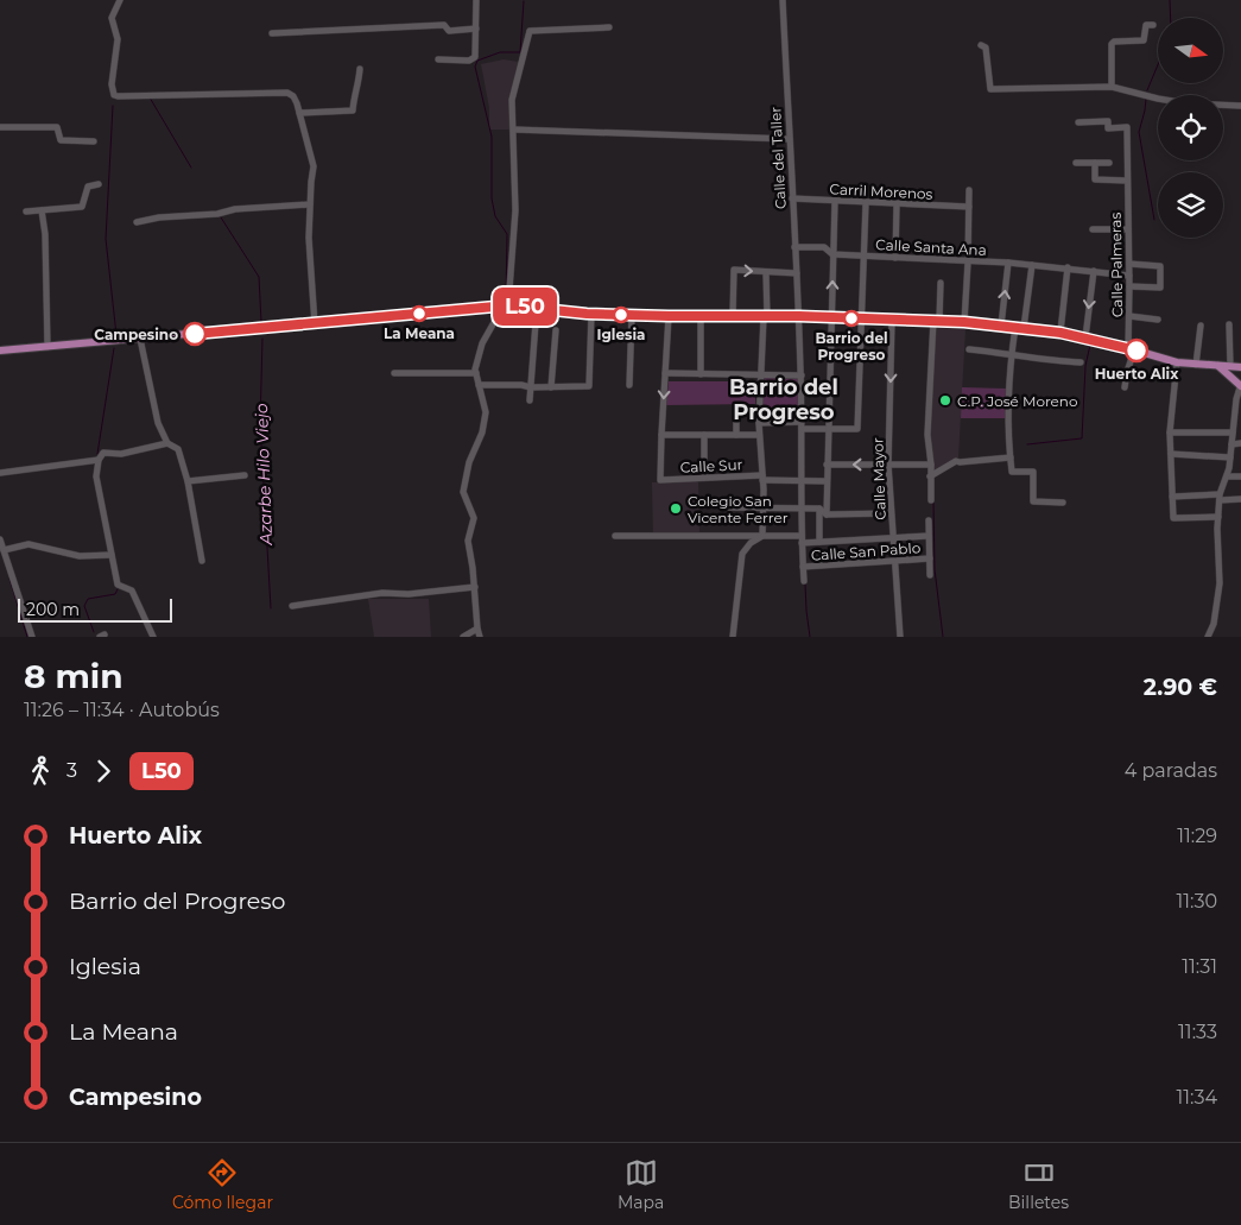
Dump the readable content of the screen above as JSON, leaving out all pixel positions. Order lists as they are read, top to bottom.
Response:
{
  "streets": {
    "street": [
      "Calle del Taller",
      "Carril Morenos",
      "Calle Santa Ana",
      "Calle Palmeras",
      "Calle Sur",
      "Calle Mayor",
      "Calle San Pablo"
    ]
  },
  "crossings": [
    ["Calle del Taller", "Carril Morenos"],
    ["Calle del Taller", "Calle Santa Ana"],
    ["Calle del Taller", "Calle Sur"],
    ["Calle del Taller", "Calle San Pablo"],
    ["Calle Santa Ana", "Calle Palmeras"],
    ["Calle Mayor", "Calle San Pablo"]
  ],
  "districts": ["Barrio del Progreso"],
  "water": ["Azarbe Hilo Viejo"],
  "places": [
    "La Meana",
    "Iglesia",
    "Barrio del Progreso",
    "Campesino",
    "Huerto Alix",
    "C.P. José Moreno",
    "Colegio San Vicente Ferrer"
  ],
  "lines": ["bus line L50"],
  "scale_bar": "200 m",
  "north": "right",
  "page": {
    "on_map": "L50",
    "scale": "200 m",
    "heading": ["8 min", "11:26 – 11:34 · Autobús", "2.90 €"],
    "legs": ["3", "L50", "4 paradas"],
    "list": [
      {
        "name": "Huerto Alix",
        "value": "11:29"
      },
      {
        "name": "Barrio del Progreso",
        "value": "11:30"
      },
      {
        "name": "Iglesia",
        "value": "11:31"
      },
      {
        "name": "La Meana",
        "value": "11:33"
      },
      {
        "name": "Campesino",
        "value": "11:34"
      }
    ],
    "tabs": ["Cómo llegar", "Mapa", "Billetes"]
  }
}
